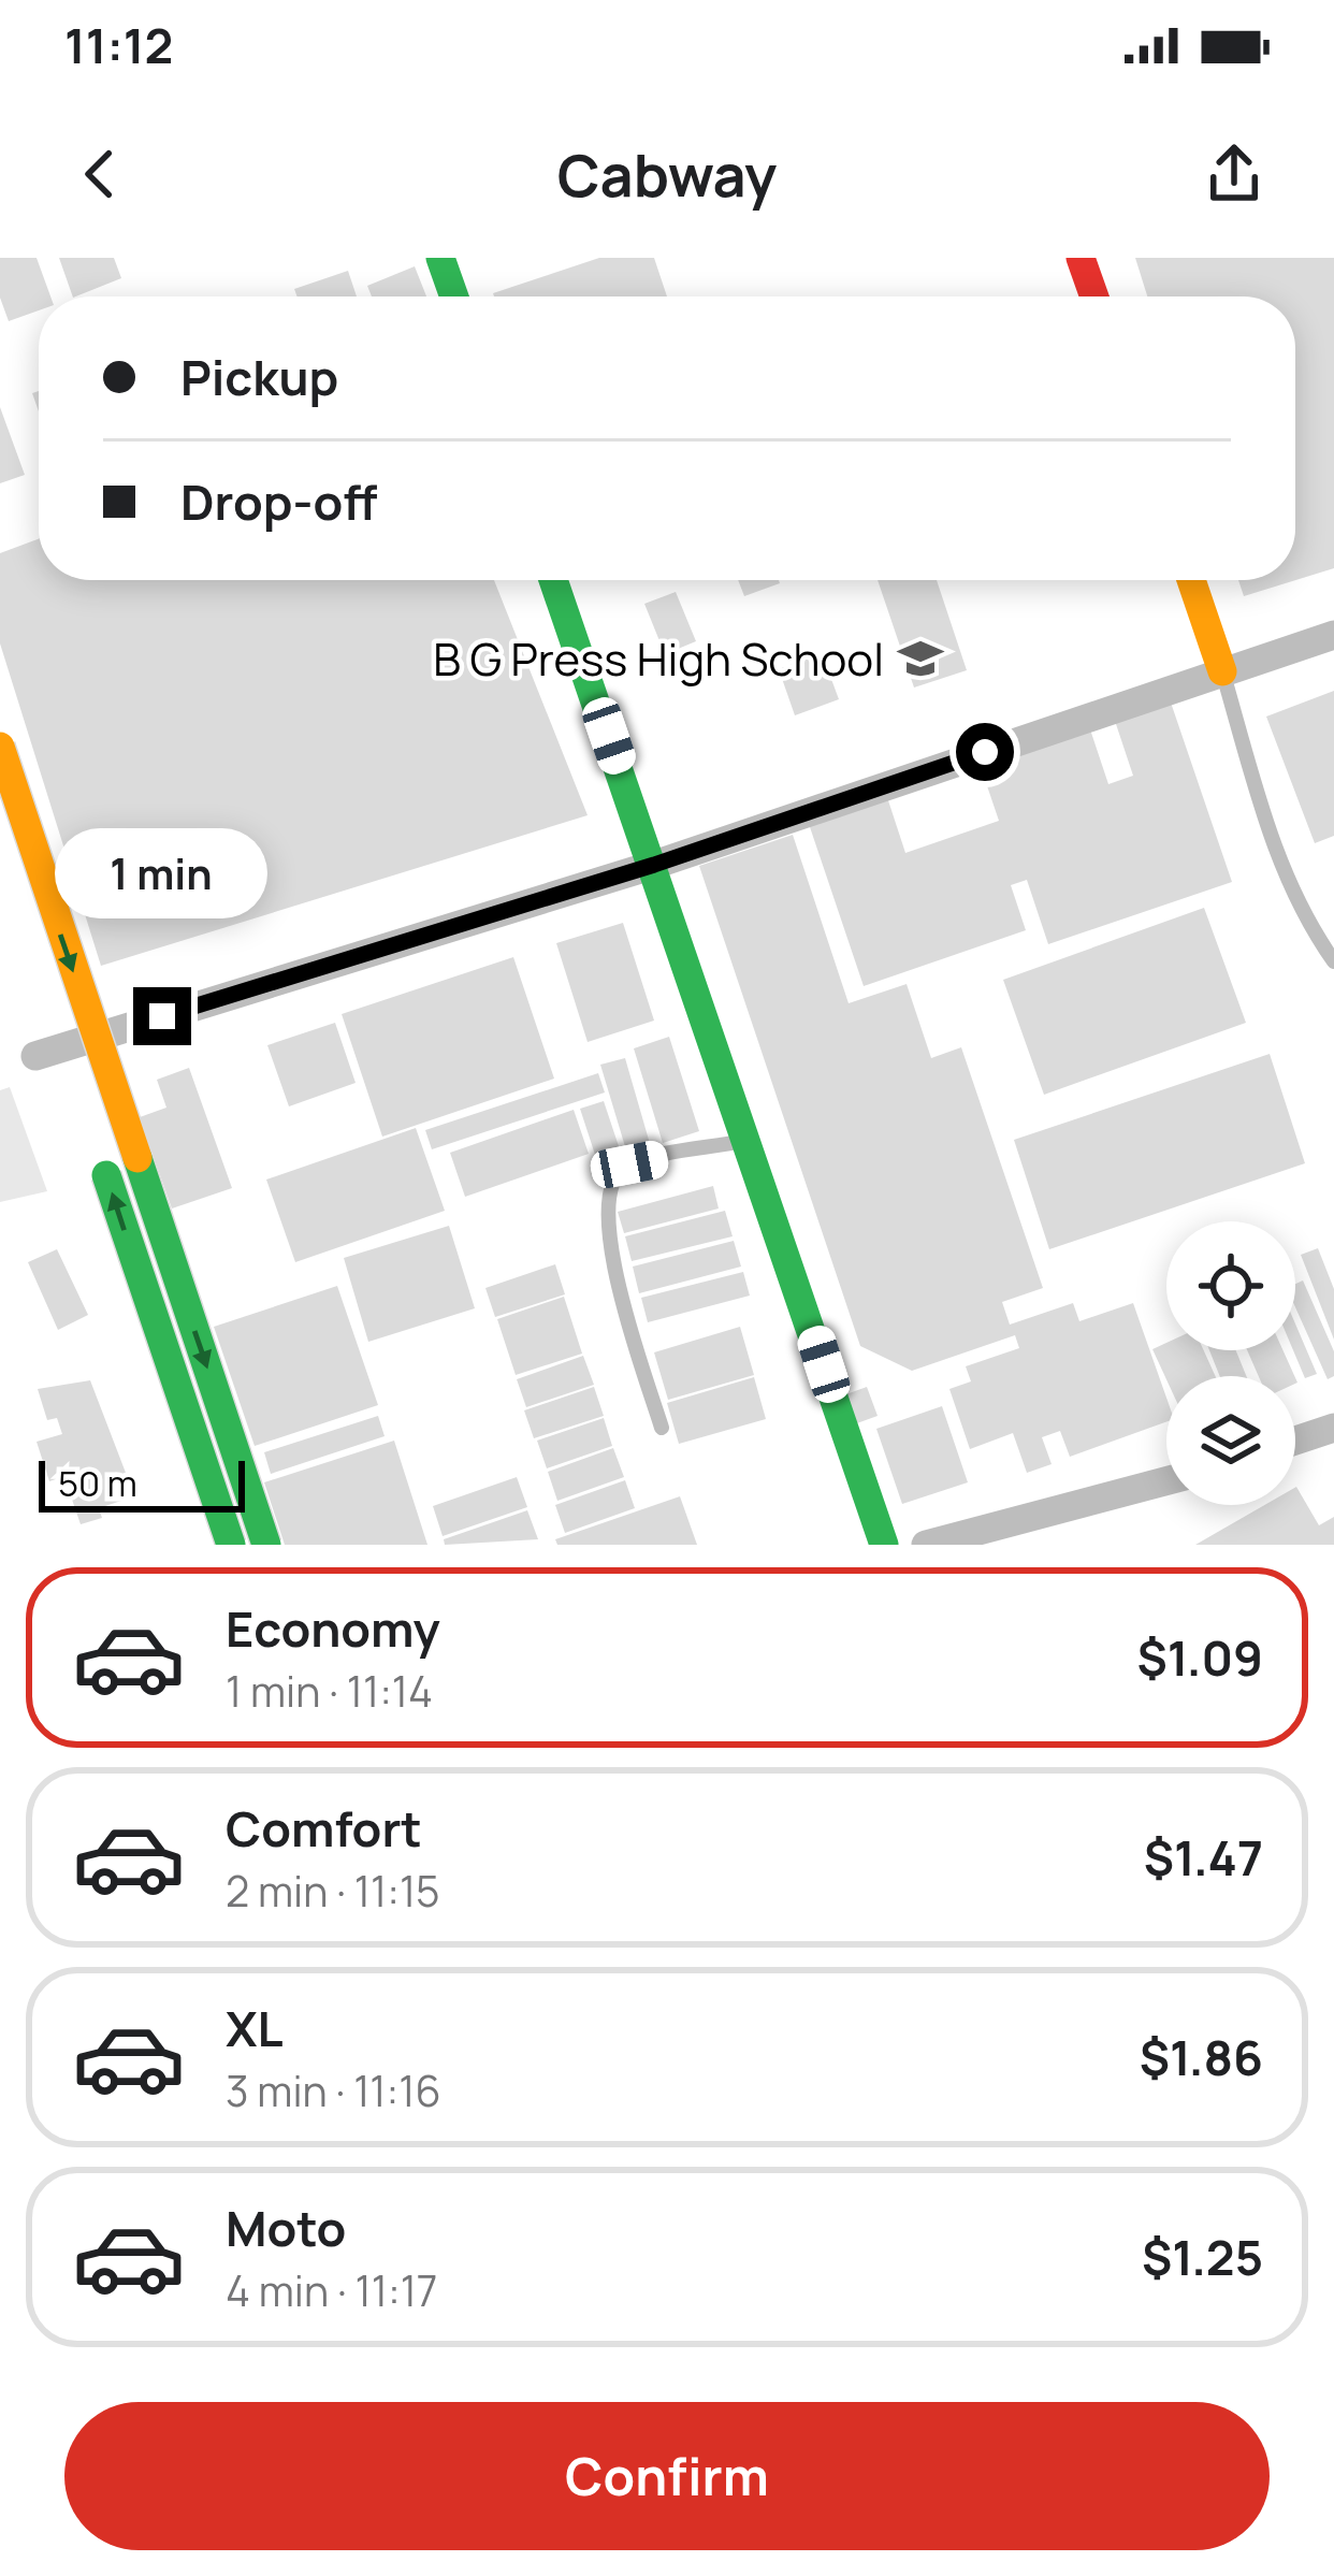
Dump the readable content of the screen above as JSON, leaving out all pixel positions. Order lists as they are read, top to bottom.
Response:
{
  "places": {
    "school or university": ["B G Press High School"]
  },
  "scale_bar": "50 m",
  "page": {
    "status": "11:12",
    "header": "Cabway",
    "banner": ["Pickup", "Drop-off"],
    "bubble": "1 min",
    "scale": "50 m",
    "list": [
      {
        "name": "Economy",
        "note": "1 min · 11:14",
        "value": "$1.09"
      },
      {
        "name": "Comfort",
        "note": "2 min · 11:15",
        "value": "$1.47"
      },
      {
        "name": "XL",
        "note": "3 min · 11:16",
        "value": "$1.86"
      },
      {
        "name": "Moto",
        "note": "4 min · 11:17",
        "value": "$1.25"
      }
    ],
    "buttons": "Confirm"
  }
}
